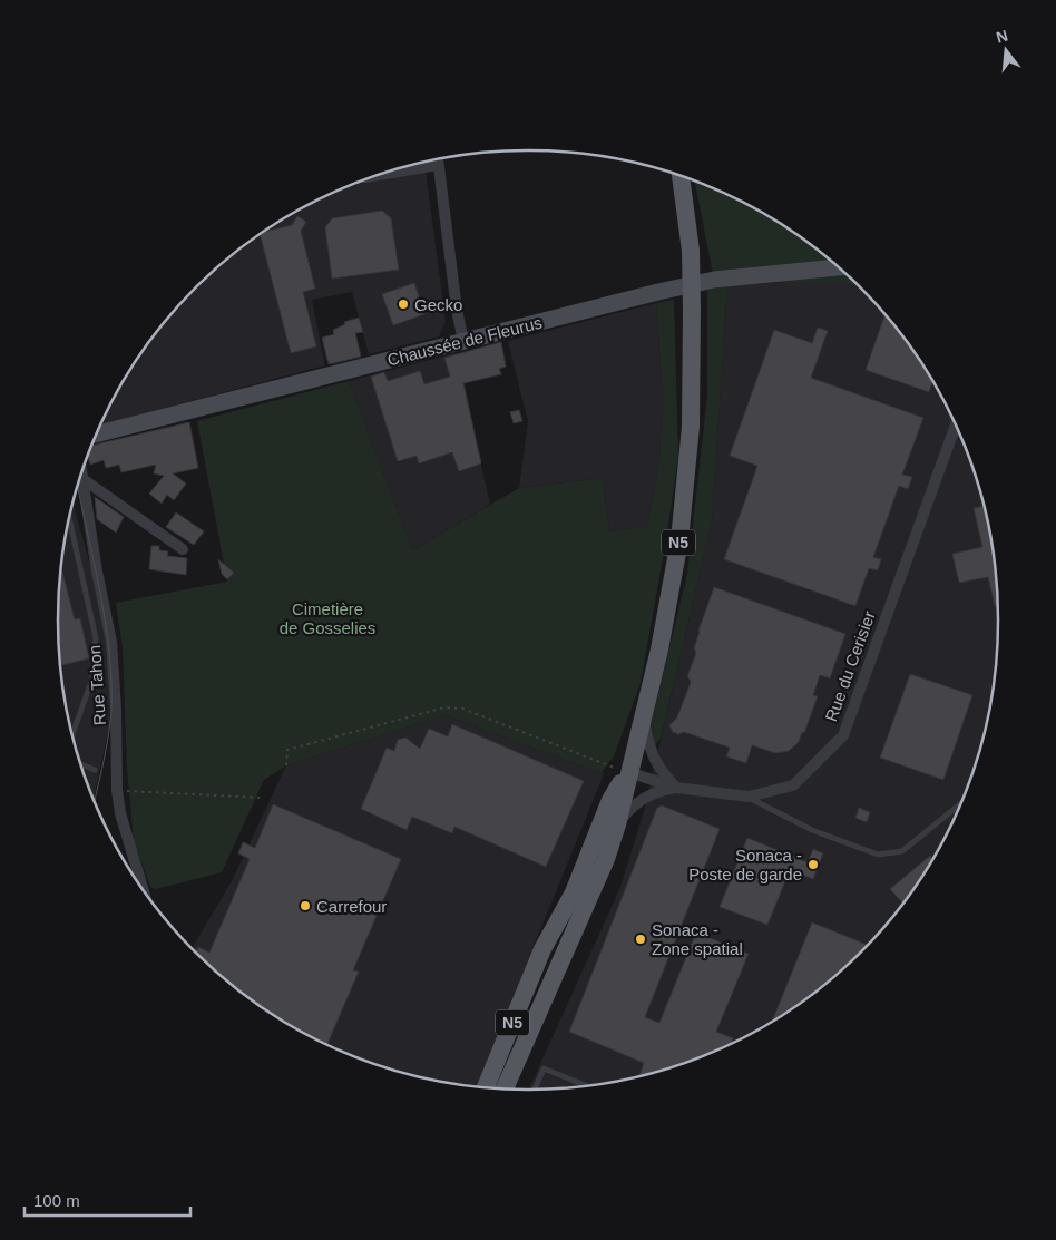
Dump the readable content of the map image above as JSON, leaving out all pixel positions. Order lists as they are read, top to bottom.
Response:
{
  "streets": {
    "main road": ["Chaussée de Fleurus", "N5"],
    "street": ["Rue du Cerisier", "Rue Tahon"]
  },
  "crossings": [
    ["N5", "Rue du Cerisier"]
  ],
  "parks": ["Cimetière de Gosselies"],
  "places": [
    "Gecko",
    "Sonaca - Poste de garde",
    "Carrefour",
    "Sonaca - Zone spatial"
  ],
  "scale_bar": "100 m",
  "north": "top"
}
